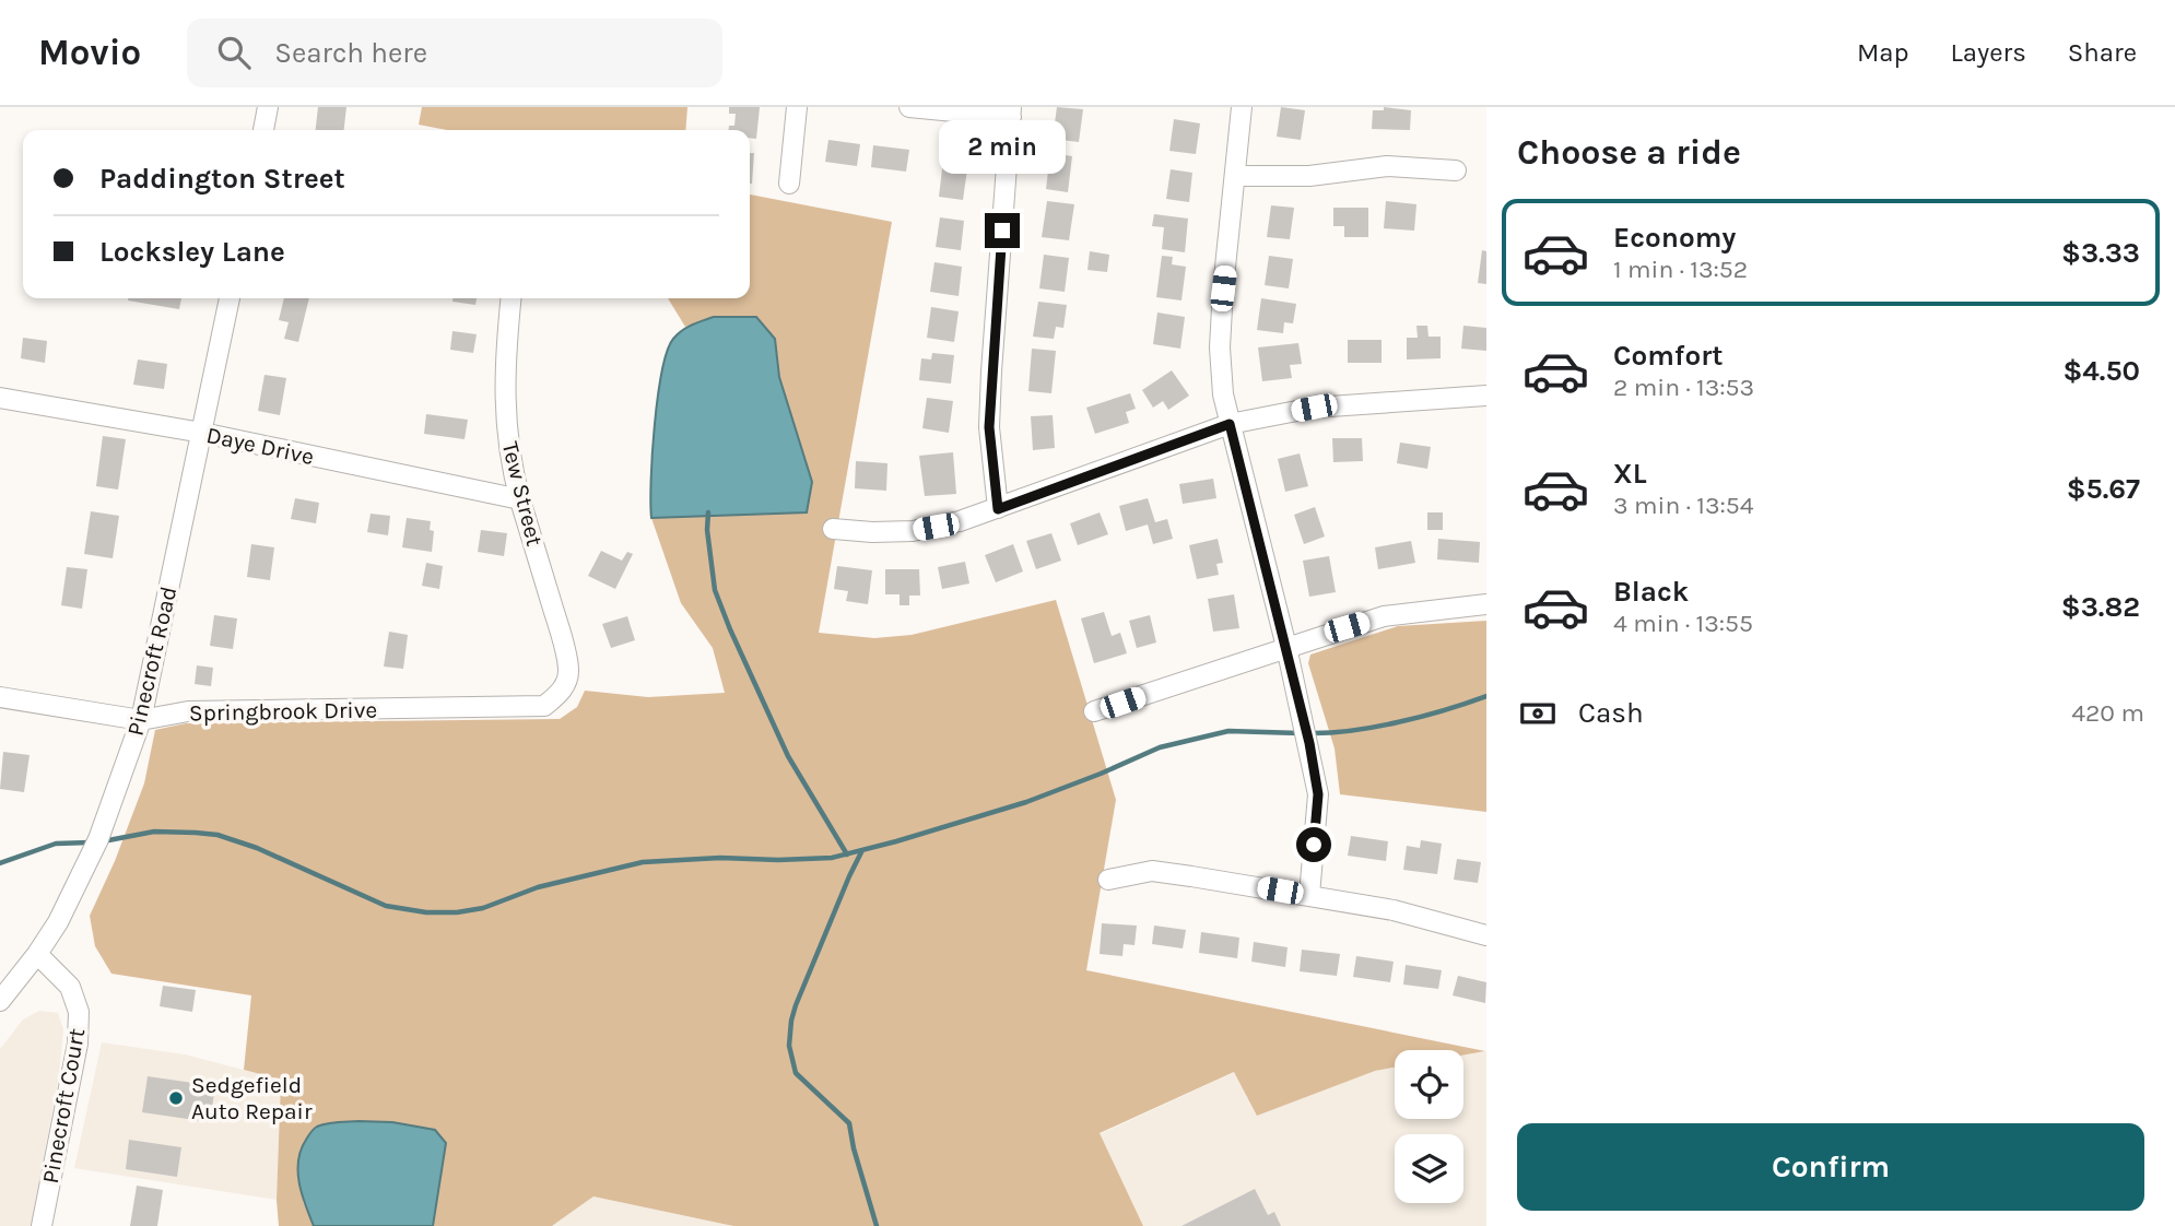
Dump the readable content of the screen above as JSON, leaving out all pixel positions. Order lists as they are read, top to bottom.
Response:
{
  "streets": {
    "street": [
      "Daye Drive",
      "Tew Street",
      "Pinecroft Road",
      "Springbrook Drive",
      "Pinecroft Court"
    ]
  },
  "crossings": [
    ["Daye Drive", "Tew Street"],
    ["Daye Drive", "Pinecroft Road"],
    ["Tew Street", "Springbrook Drive"],
    ["Pinecroft Road", "Springbrook Drive"],
    ["Pinecroft Road", "Pinecroft Court"]
  ],
  "places": ["Sedgefield Auto Repair"],
  "page": {
    "header": "Movio",
    "search": "Search here",
    "nav": ["Map", "Layers", "Share"],
    "heading": "Choose a ride",
    "bubble": "2 min",
    "banner": ["Paddington Street", "Locksley Lane"],
    "list": [
      {
        "name": "Economy",
        "note": "1 min · 13:52",
        "value": "$3.33"
      },
      {
        "name": "Comfort",
        "note": "2 min · 13:53",
        "value": "$4.50"
      },
      {
        "name": "XL",
        "note": "3 min · 13:54",
        "value": "$5.67"
      },
      {
        "name": "Black",
        "note": "4 min · 13:55",
        "value": "$3.82"
      }
    ],
    "pay": ["Cash", "420 m"],
    "buttons": "Confirm"
  }
}
